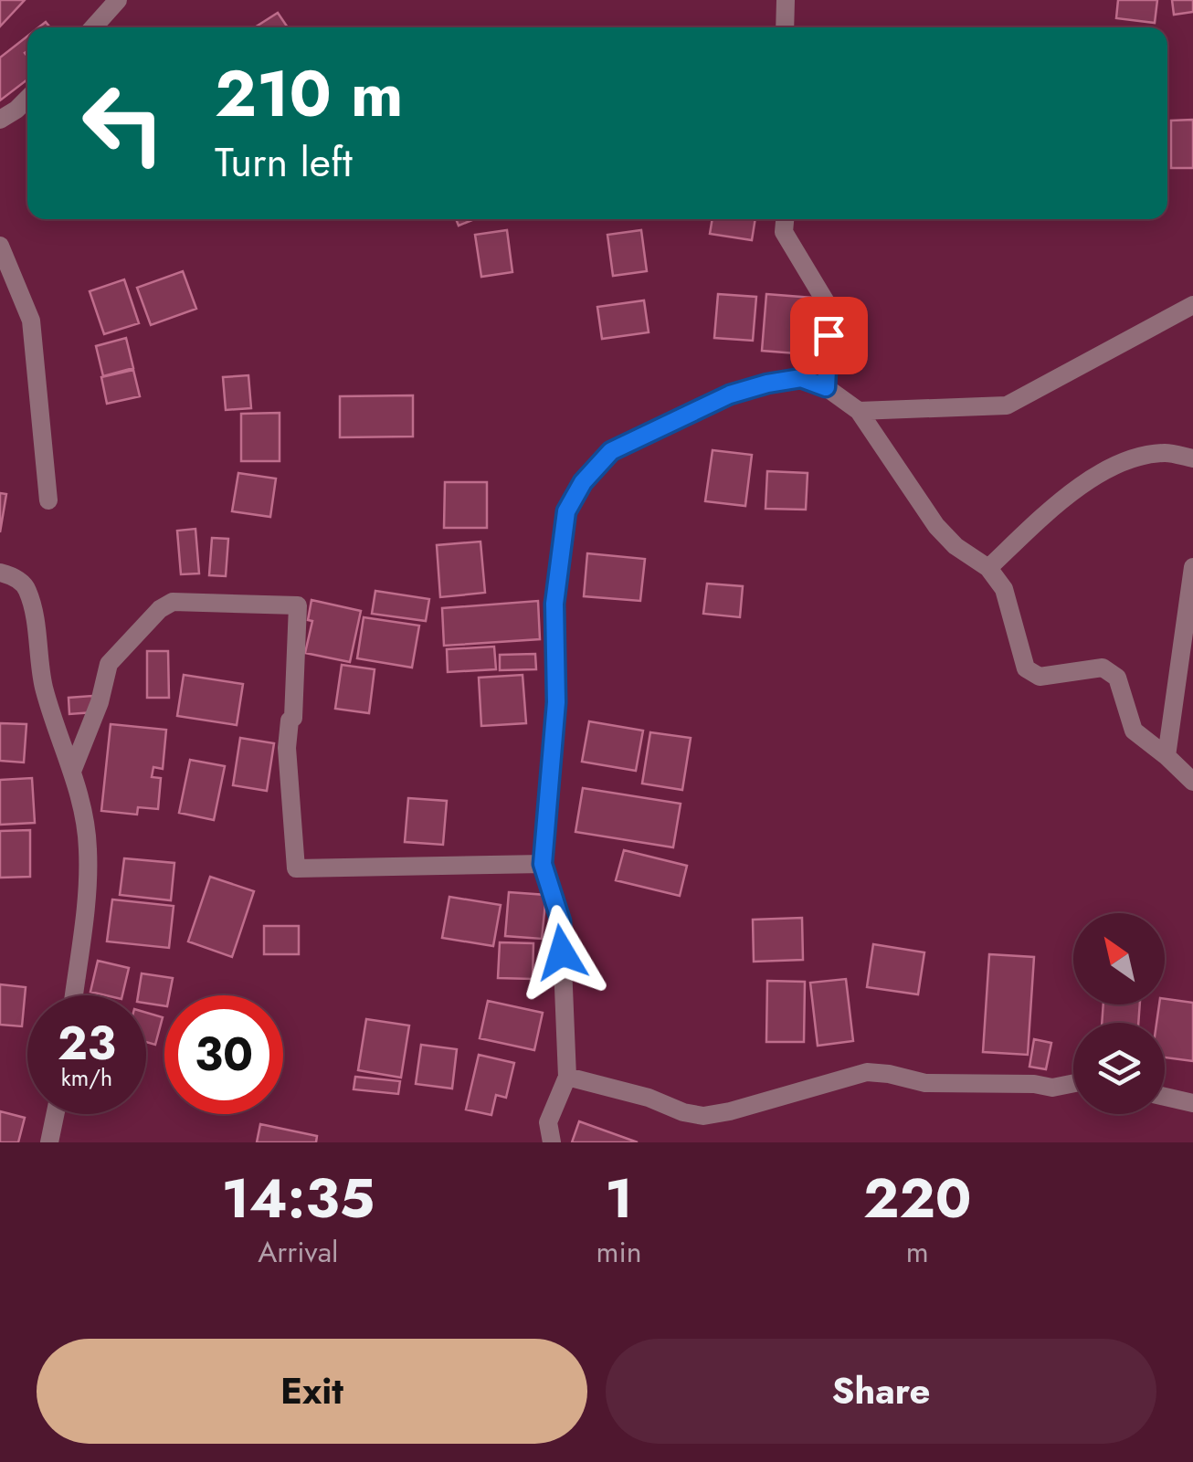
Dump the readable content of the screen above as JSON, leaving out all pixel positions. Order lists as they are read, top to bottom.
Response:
{
  "north": "top left",
  "page": {
    "turn": ["210 m", "Turn left"],
    "speed": "23 km/h",
    "limit": "30",
    "eta": [
      "14:35",
      "Arrival",
      "1",
      "min",
      "220",
      "m"
    ],
    "buttons": ["Exit", "Share"]
  }
}
